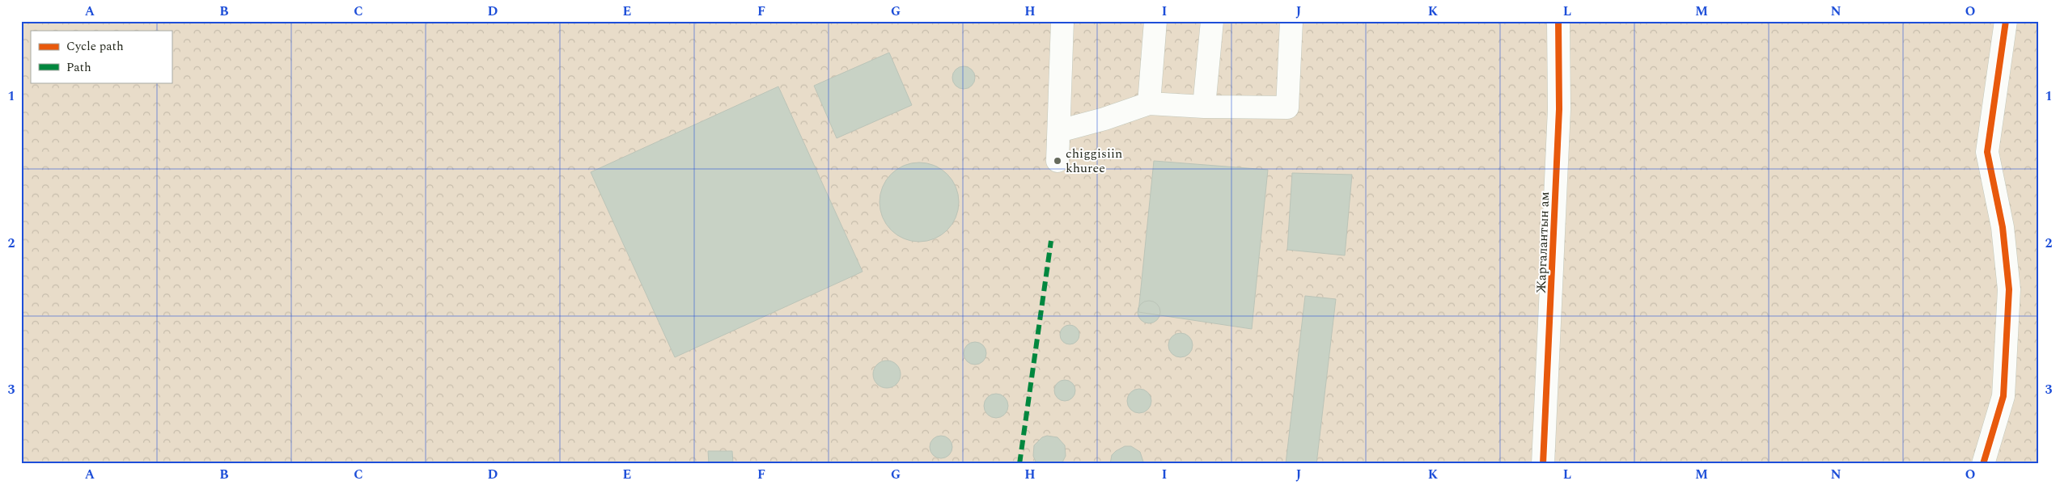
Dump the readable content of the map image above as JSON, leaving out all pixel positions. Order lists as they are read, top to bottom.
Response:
{
  "streets": {
    "street": ["Жаргалантын ам"]
  },
  "places": ["chiggisiin khuree"],
  "legend": ["Cycle path", "Path"],
  "grid": {
    "columns": [
      "A",
      "B",
      "C",
      "D",
      "E",
      "F",
      "G",
      "H",
      "I",
      "J",
      "K",
      "L",
      "M",
      "N",
      "O"
    ],
    "rows": ["1", "2", "3"]
  }
}
